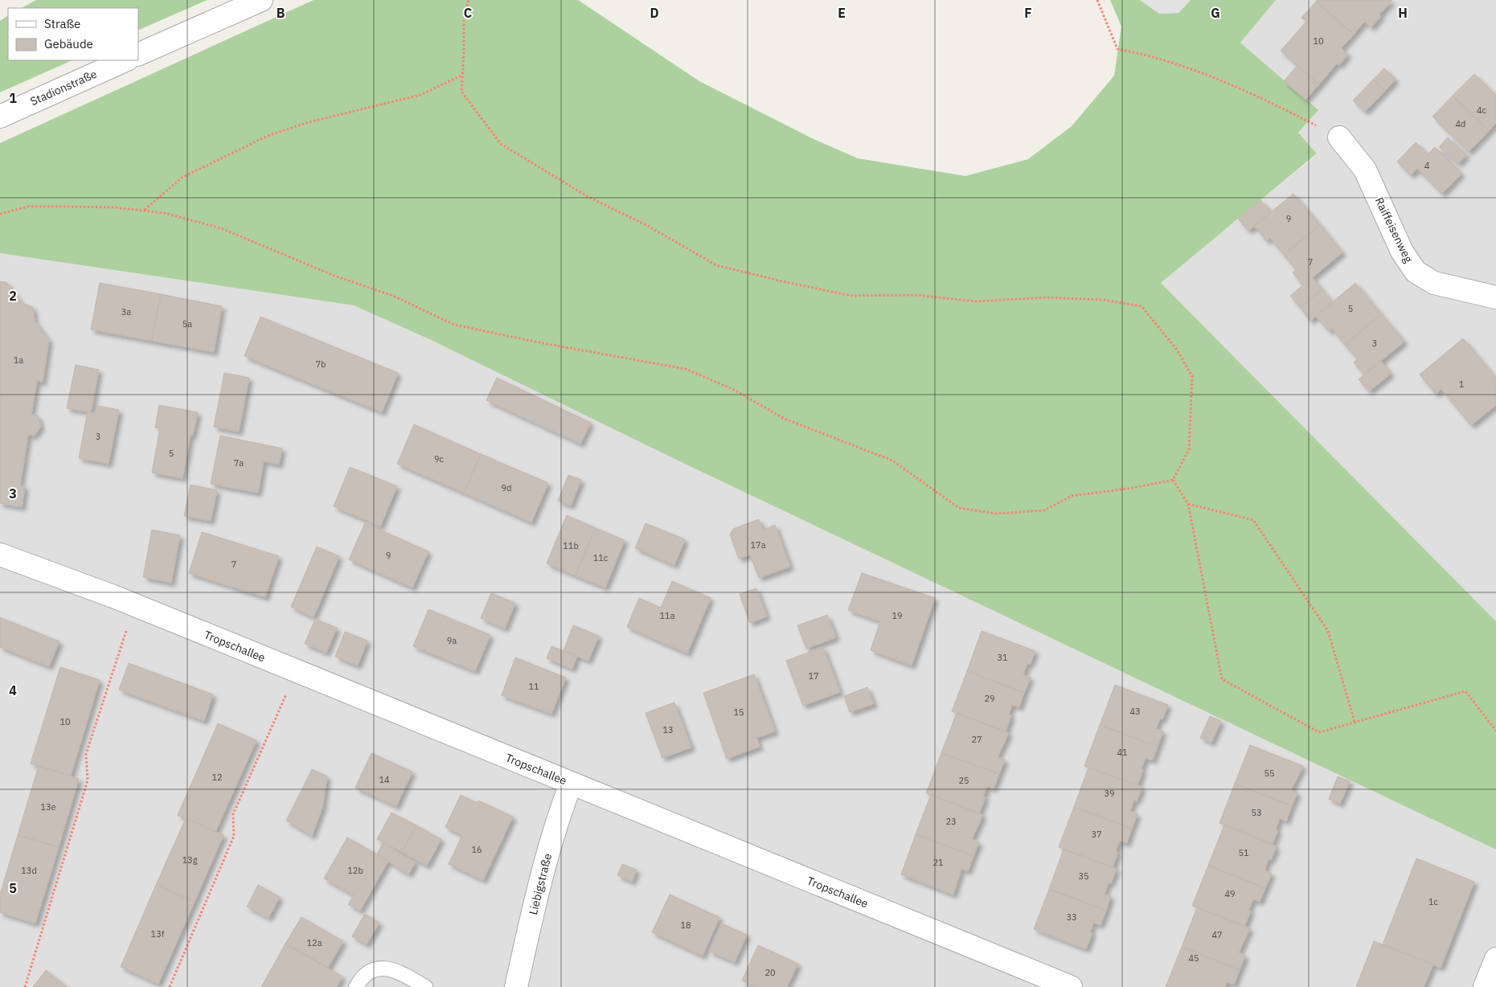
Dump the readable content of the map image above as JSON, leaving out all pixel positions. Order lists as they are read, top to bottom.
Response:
{
  "streets": {
    "street": [
      "Stadionstraße",
      "Raiffeisenweg",
      "Tropschallee",
      "Liebigstraße"
    ]
  },
  "crossings": [
    ["Tropschallee", "Liebigstraße"]
  ],
  "house_numbers": [
    "10",
    "4c",
    "4d",
    "4",
    "9",
    "7",
    "5",
    "3a",
    "5a",
    "3",
    "1a",
    "7b",
    "1",
    "3",
    "5",
    "9c",
    "7a",
    "9d",
    "17a",
    "11b",
    "9",
    "11c",
    "7",
    "11a",
    "19",
    "9a",
    "31",
    "17",
    "11",
    "29",
    "43",
    "15",
    "10",
    "13",
    "27",
    "41",
    "55",
    "12",
    "14",
    "25",
    "39",
    "13e",
    "53",
    "23",
    "37",
    "16",
    "51",
    "13g",
    "21",
    "13d",
    "12b",
    "35",
    "49",
    "1c",
    "33",
    "18",
    "13f",
    "47",
    "12a",
    "45",
    "20"
  ],
  "legend": ["Straße", "Gebäude"],
  "grid": {
    "columns": [
      "B",
      "C",
      "D",
      "E",
      "F",
      "G",
      "H"
    ],
    "rows": [
      "1",
      "2",
      "3",
      "4",
      "5"
    ]
  }
}
